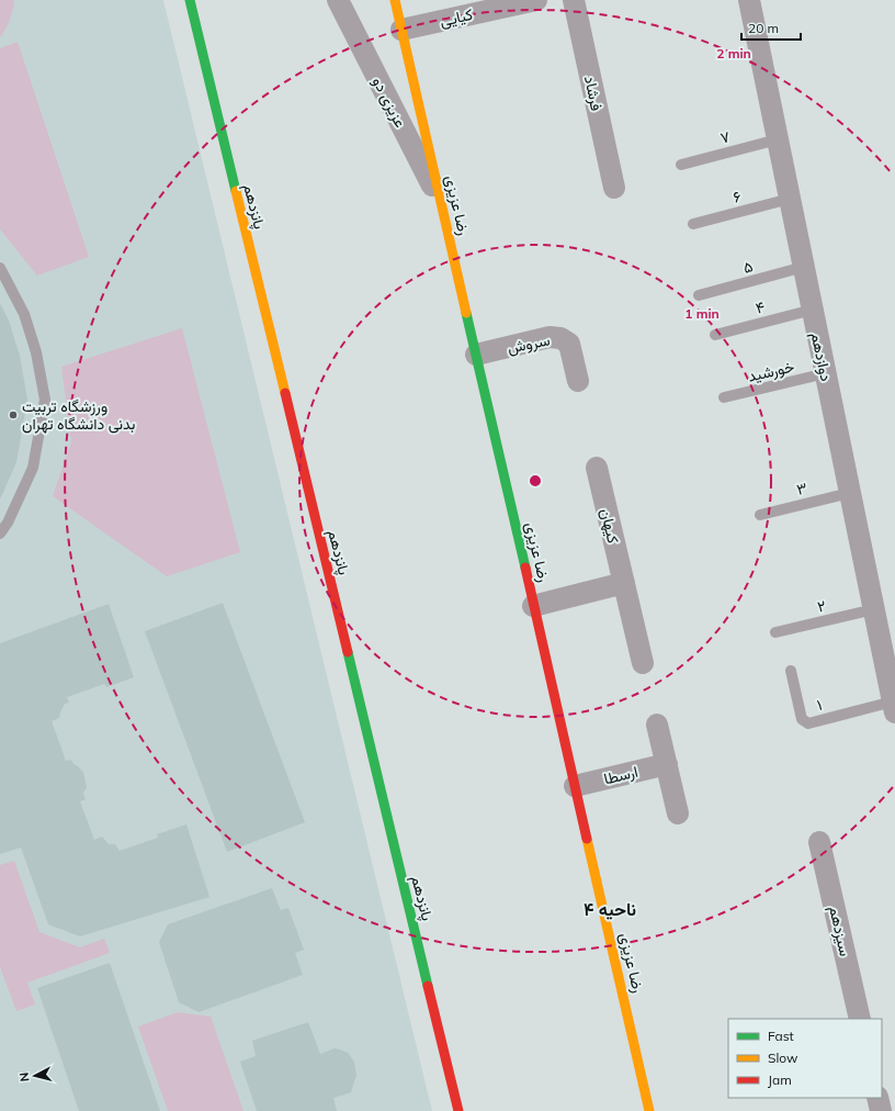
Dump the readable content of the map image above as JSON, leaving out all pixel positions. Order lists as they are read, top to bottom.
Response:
{
  "streets": {
    "street": [
      "کیایی",
      "فرشاد",
      "عزیزی دو",
      "رضا عزیزی",
      "پانزدهم",
      "سروش",
      "دوازدهم",
      "کیهان",
      "ارسطا",
      "سیزدهم"
    ],
    "lane": [
      "۷",
      "۶",
      "۵",
      "۴",
      "خورشید",
      "۳",
      "۲",
      "۱"
    ]
  },
  "crossings": [
    ["کیایی", "رضا عزیزی"],
    ["عزیزی دو", "رضا عزیزی"],
    ["۷", "دوازدهم"],
    ["۶", "دوازدهم"],
    ["رضا عزیزی", "سروش"],
    ["رضا عزیزی", "ارسطا"],
    ["۵", "دوازدهم"],
    ["۴", "دوازدهم"],
    ["دوازدهم", "خورشید"],
    ["دوازدهم", "۳"],
    ["دوازدهم", "۲"],
    ["دوازدهم", "۱"]
  ],
  "districts": ["ناحیه ۴"],
  "places": ["ورزشگاه تربیت بدنی دانشگاه تهران"],
  "legend": ["Fast", "Slow", "Jam"],
  "scale_bar": "20 m",
  "north": "left",
  "rings": ["2 min", "1 min"]
}
